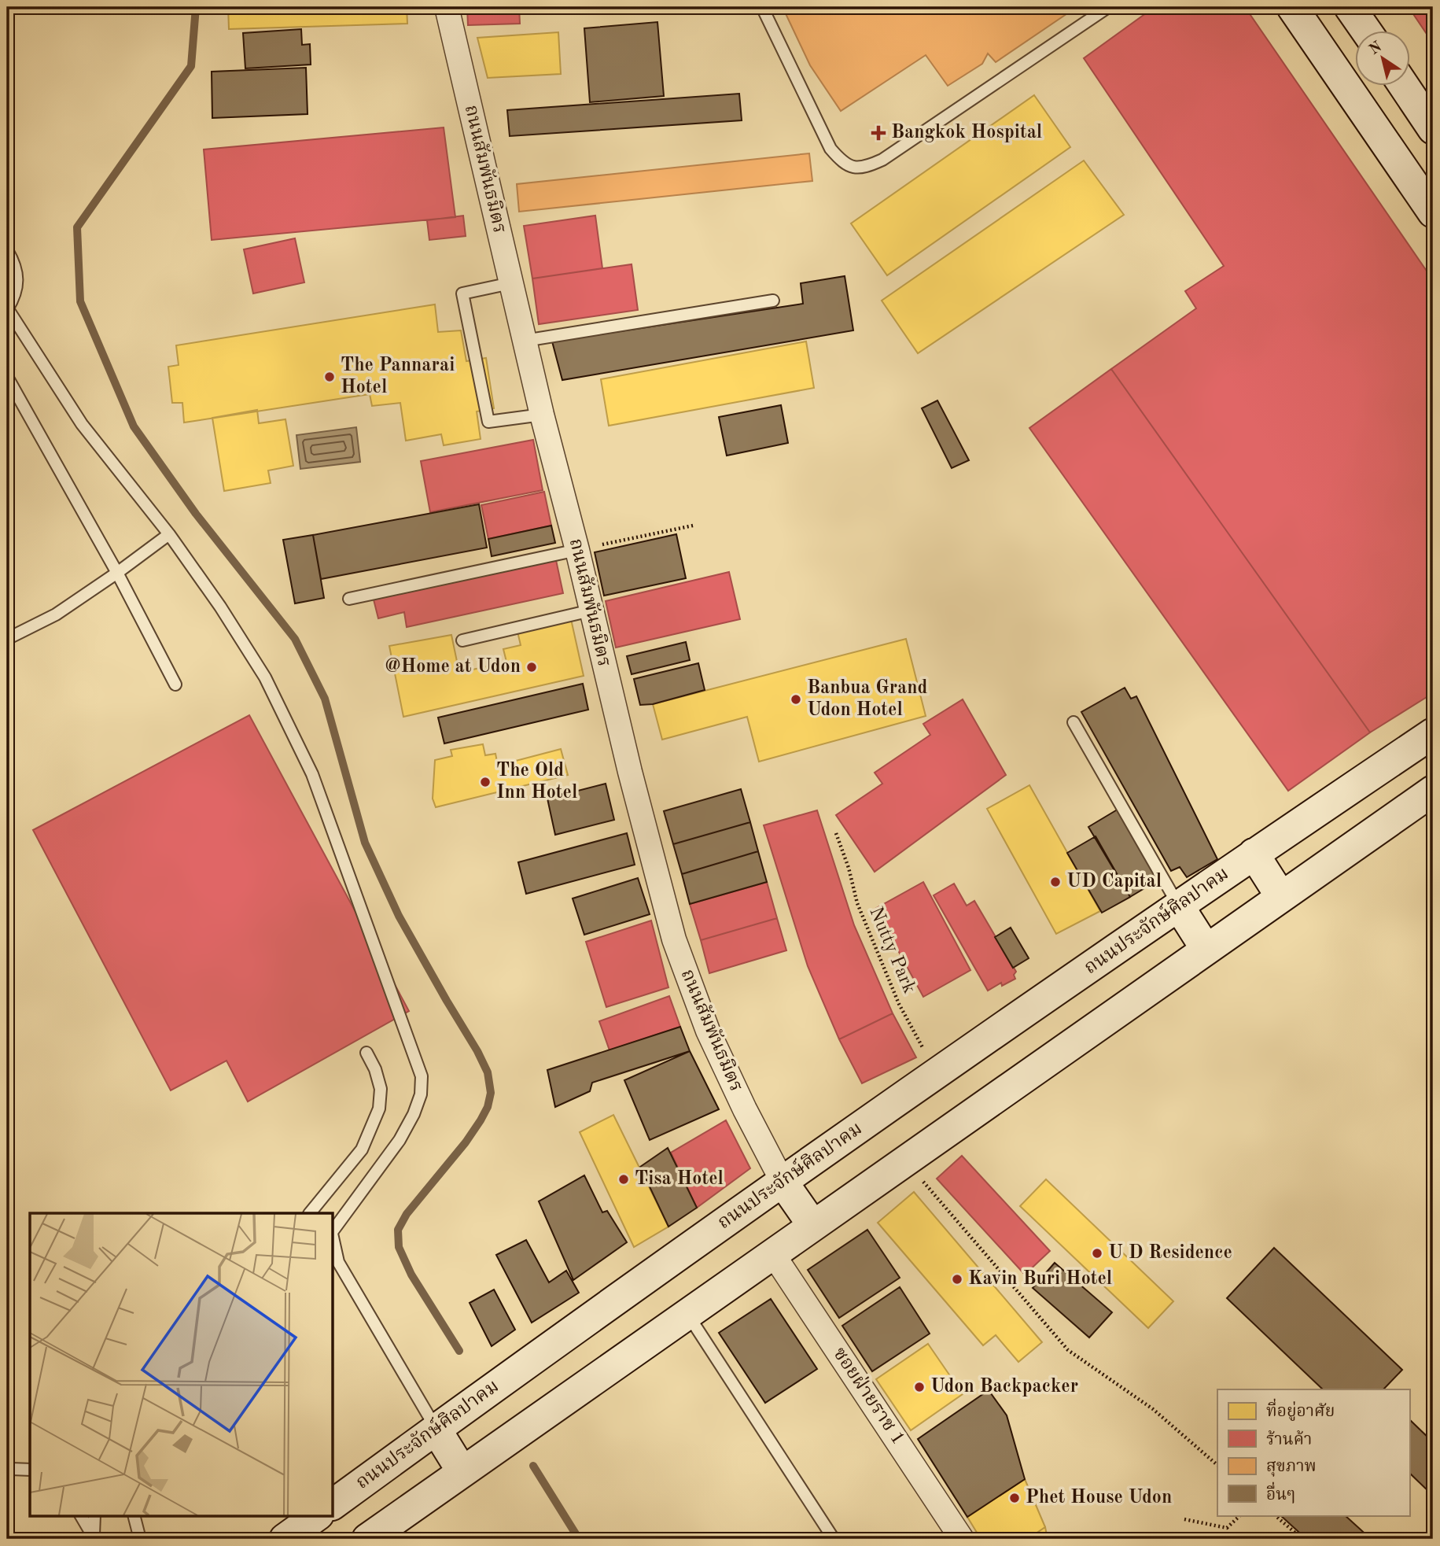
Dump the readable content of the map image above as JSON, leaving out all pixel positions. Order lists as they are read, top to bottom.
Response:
{
  "streets": {
    "street": ["ถนนสัมพันธมิตร", "ถนนประจักษ์ศิลปาคม", "ซอยฝ่ายราช 1"],
    "path": ["Nutty Park"]
  },
  "crossings": [
    ["ถนนสัมพันธมิตร", "ถนนประจักษ์ศิลปาคม"],
    ["ถนนประจักษ์ศิลปาคม", "Nutty Park"]
  ],
  "places": {
    "health": ["Bangkok Hospital"],
    "other": [
      "The Pannarai Hotel",
      "@Home at Udon",
      "Banbua Grand Udon Hotel",
      "The Old Inn Hotel",
      "UD Capital",
      "Tisa Hotel",
      "U D Residence",
      "Kavin Buri Hotel",
      "Udon Backpacker",
      "Phet House Udon"
    ]
  },
  "legend": [
    "ที่อยู่อาศัย",
    "ร้านค้า",
    "สุขภาพ",
    "อื่นๆ"
  ],
  "north": "top left"
}
